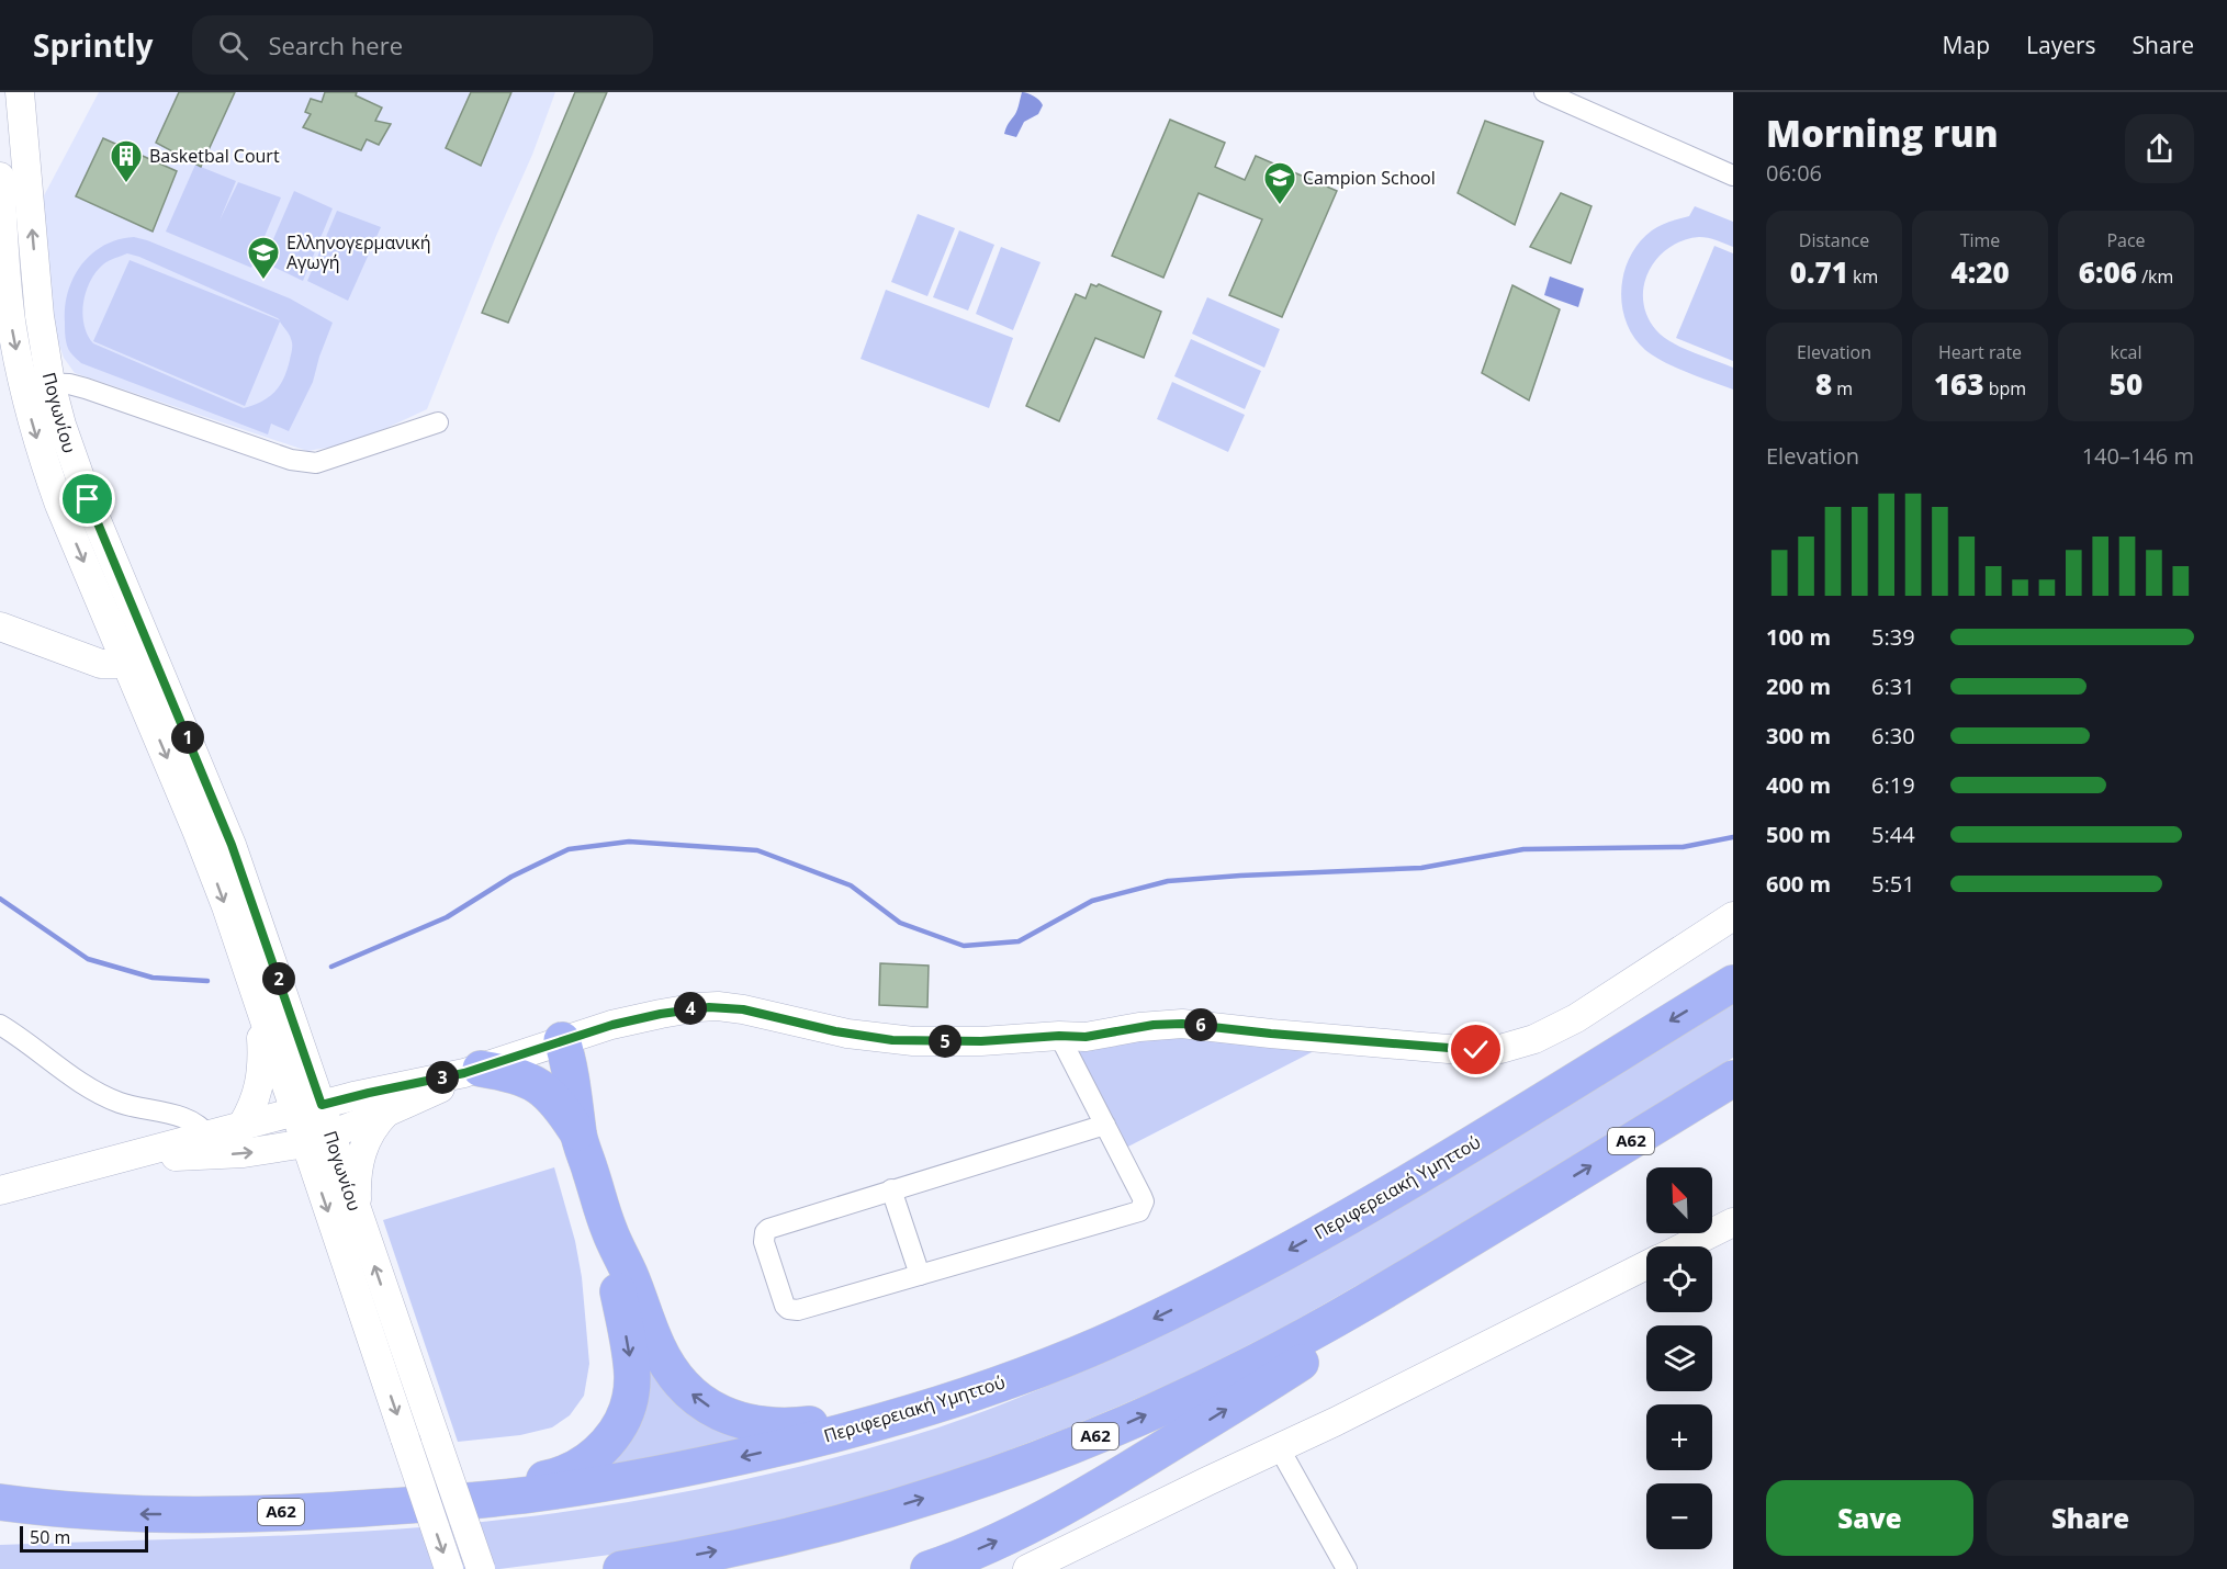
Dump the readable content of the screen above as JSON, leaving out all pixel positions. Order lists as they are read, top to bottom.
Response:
{
  "streets": {
    "highway": ["Α62", "Περιφερειακή Υμηττού"],
    "main road": ["Πογωνίου"]
  },
  "places": {
    "building": ["Basketbal Court"],
    "school or university": ["Campion School", "Ελληνογερμανική Αγωγή"]
  },
  "scale_bar": "50 m",
  "north": "top left",
  "page": {
    "header": "Sprintly",
    "search": "Search here",
    "nav": ["Map", "Layers", "Share"],
    "heading": ["Morning run", "06:06"],
    "stats": [
      ["Distance", "0.71 km"],
      ["Time", "4:20"],
      ["Pace", "6:06 /km"],
      ["Elevation", "8 m"],
      ["Heart rate", "163 bpm"],
      ["kcal", "50"]
    ],
    "chart": ["Elevation", "140–146 m"],
    "list": [
      {
        "name": "100 m",
        "note": "5:39"
      },
      {
        "name": "200 m",
        "note": "6:31"
      },
      {
        "name": "300 m",
        "note": "6:30"
      },
      {
        "name": "400 m",
        "note": "6:19"
      },
      {
        "name": "500 m",
        "note": "5:44"
      },
      {
        "name": "600 m",
        "note": "5:51"
      }
    ],
    "pins": [
      "1",
      "2",
      "4",
      "6",
      "5",
      "3"
    ],
    "map_buttons": ["+", "−"],
    "buttons": ["Save", "Share"],
    "scale": "50 m"
  }
}
